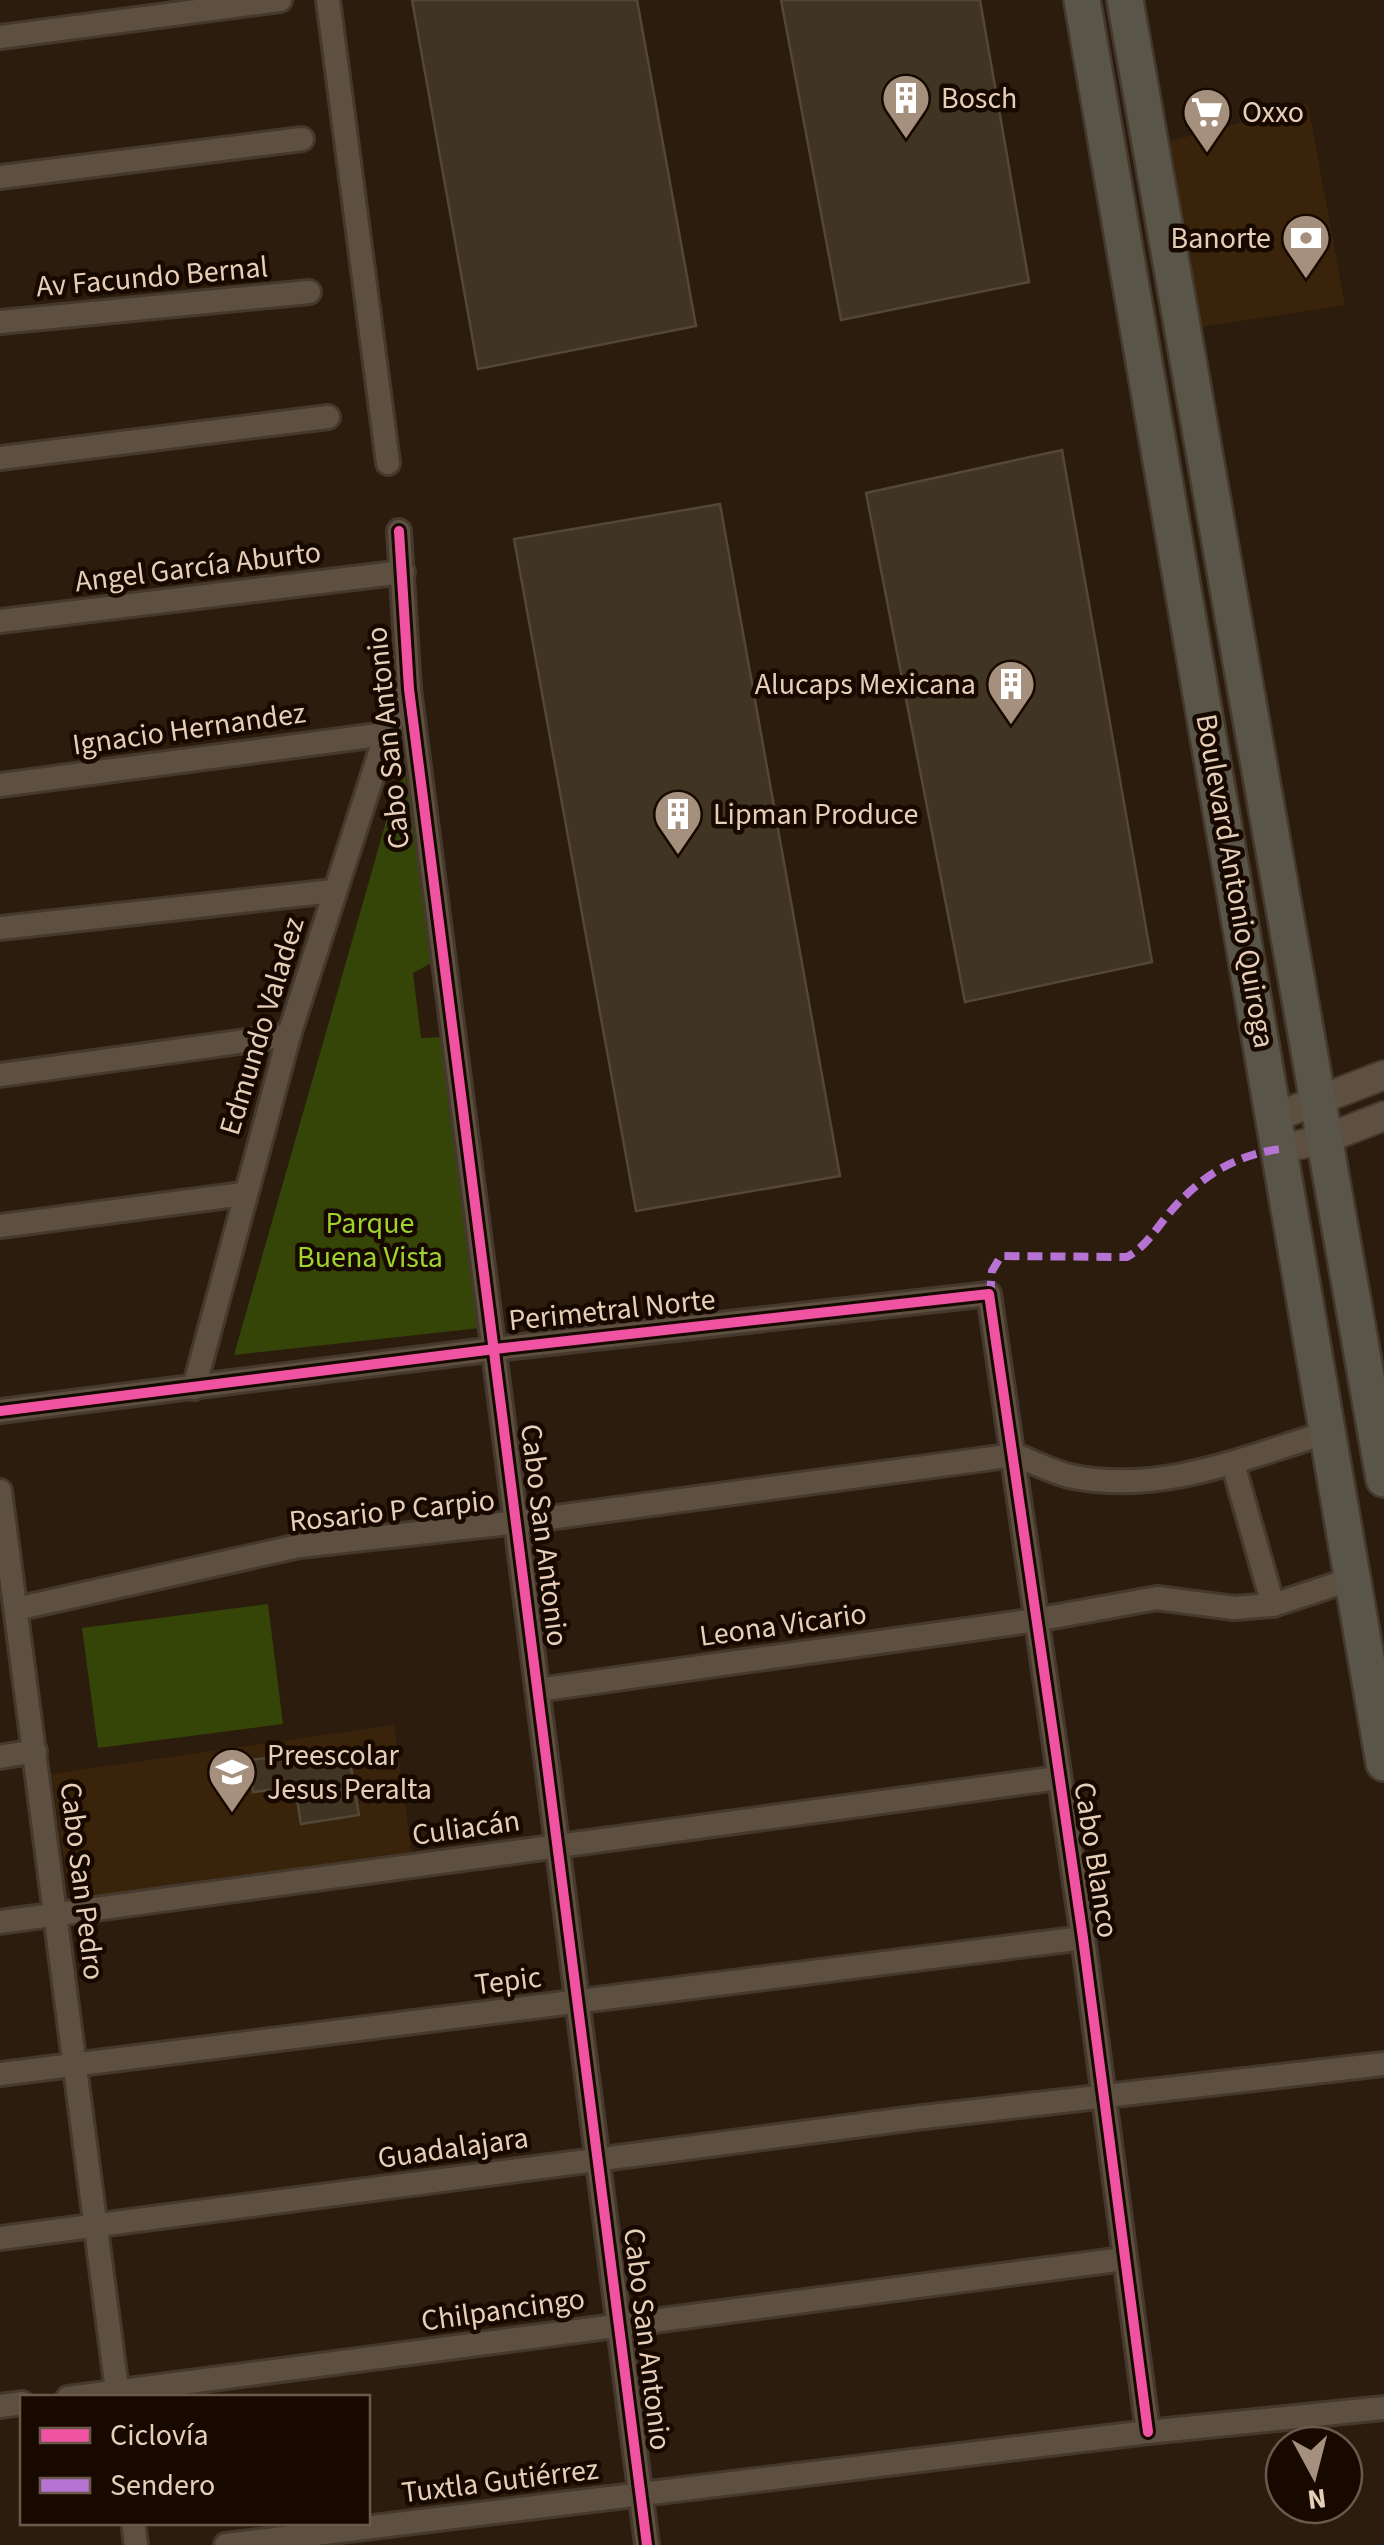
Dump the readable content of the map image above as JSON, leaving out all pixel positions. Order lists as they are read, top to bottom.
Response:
{
  "streets": {
    "main road": ["Boulevard Antonio Quiroga"],
    "street": [
      "Av Facundo Bernal",
      "Angel García Aburto",
      "Ignacio Hernandez",
      "Cabo San Antonio",
      "Edmundo Valadez",
      "Perimetral Norte",
      "Rosario P Carpio",
      "Leona Vicario",
      "Culiacán",
      "Cabo Blanco",
      "Cabo San Pedro",
      "Tepic",
      "Guadalajara",
      "Chilpancingo",
      "Tuxtla Gutiérrez"
    ]
  },
  "crossings": [
    ["Angel García Aburto", "Cabo San Antonio"],
    ["Ignacio Hernandez", "Edmundo Valadez"],
    ["Cabo San Antonio", "Edmundo Valadez"],
    ["Cabo San Antonio", "Perimetral Norte"],
    ["Cabo San Antonio", "Rosario P Carpio"],
    ["Cabo San Antonio", "Leona Vicario"],
    ["Cabo San Antonio", "Culiacán"],
    ["Cabo San Antonio", "Tepic"],
    ["Cabo San Antonio", "Guadalajara"],
    ["Cabo San Antonio", "Chilpancingo"],
    ["Cabo San Antonio", "Tuxtla Gutiérrez"],
    ["Boulevard Antonio Quiroga", "Leona Vicario"],
    ["Edmundo Valadez", "Perimetral Norte"],
    ["Perimetral Norte", "Cabo Blanco"],
    ["Rosario P Carpio", "Cabo Blanco"],
    ["Rosario P Carpio", "Cabo San Pedro"],
    ["Leona Vicario", "Cabo Blanco"],
    ["Culiacán", "Cabo Blanco"],
    ["Culiacán", "Cabo San Pedro"],
    ["Cabo Blanco", "Tepic"],
    ["Cabo Blanco", "Guadalajara"],
    ["Cabo Blanco", "Chilpancingo"],
    ["Cabo Blanco", "Tuxtla Gutiérrez"],
    ["Cabo San Pedro", "Tepic"],
    ["Cabo San Pedro", "Guadalajara"],
    ["Cabo San Pedro", "Chilpancingo"]
  ],
  "parks": ["Parque Buena Vista"],
  "places": {
    "building": ["Bosch", "Alucaps Mexicana", "Lipman Produce"],
    "supermarket": ["Oxxo"],
    "bank": ["Banorte"],
    "school or university": ["Preescolar Jesus Peralta"]
  },
  "legend": ["Ciclovía", "Sendero"],
  "north": "bottom"
}
